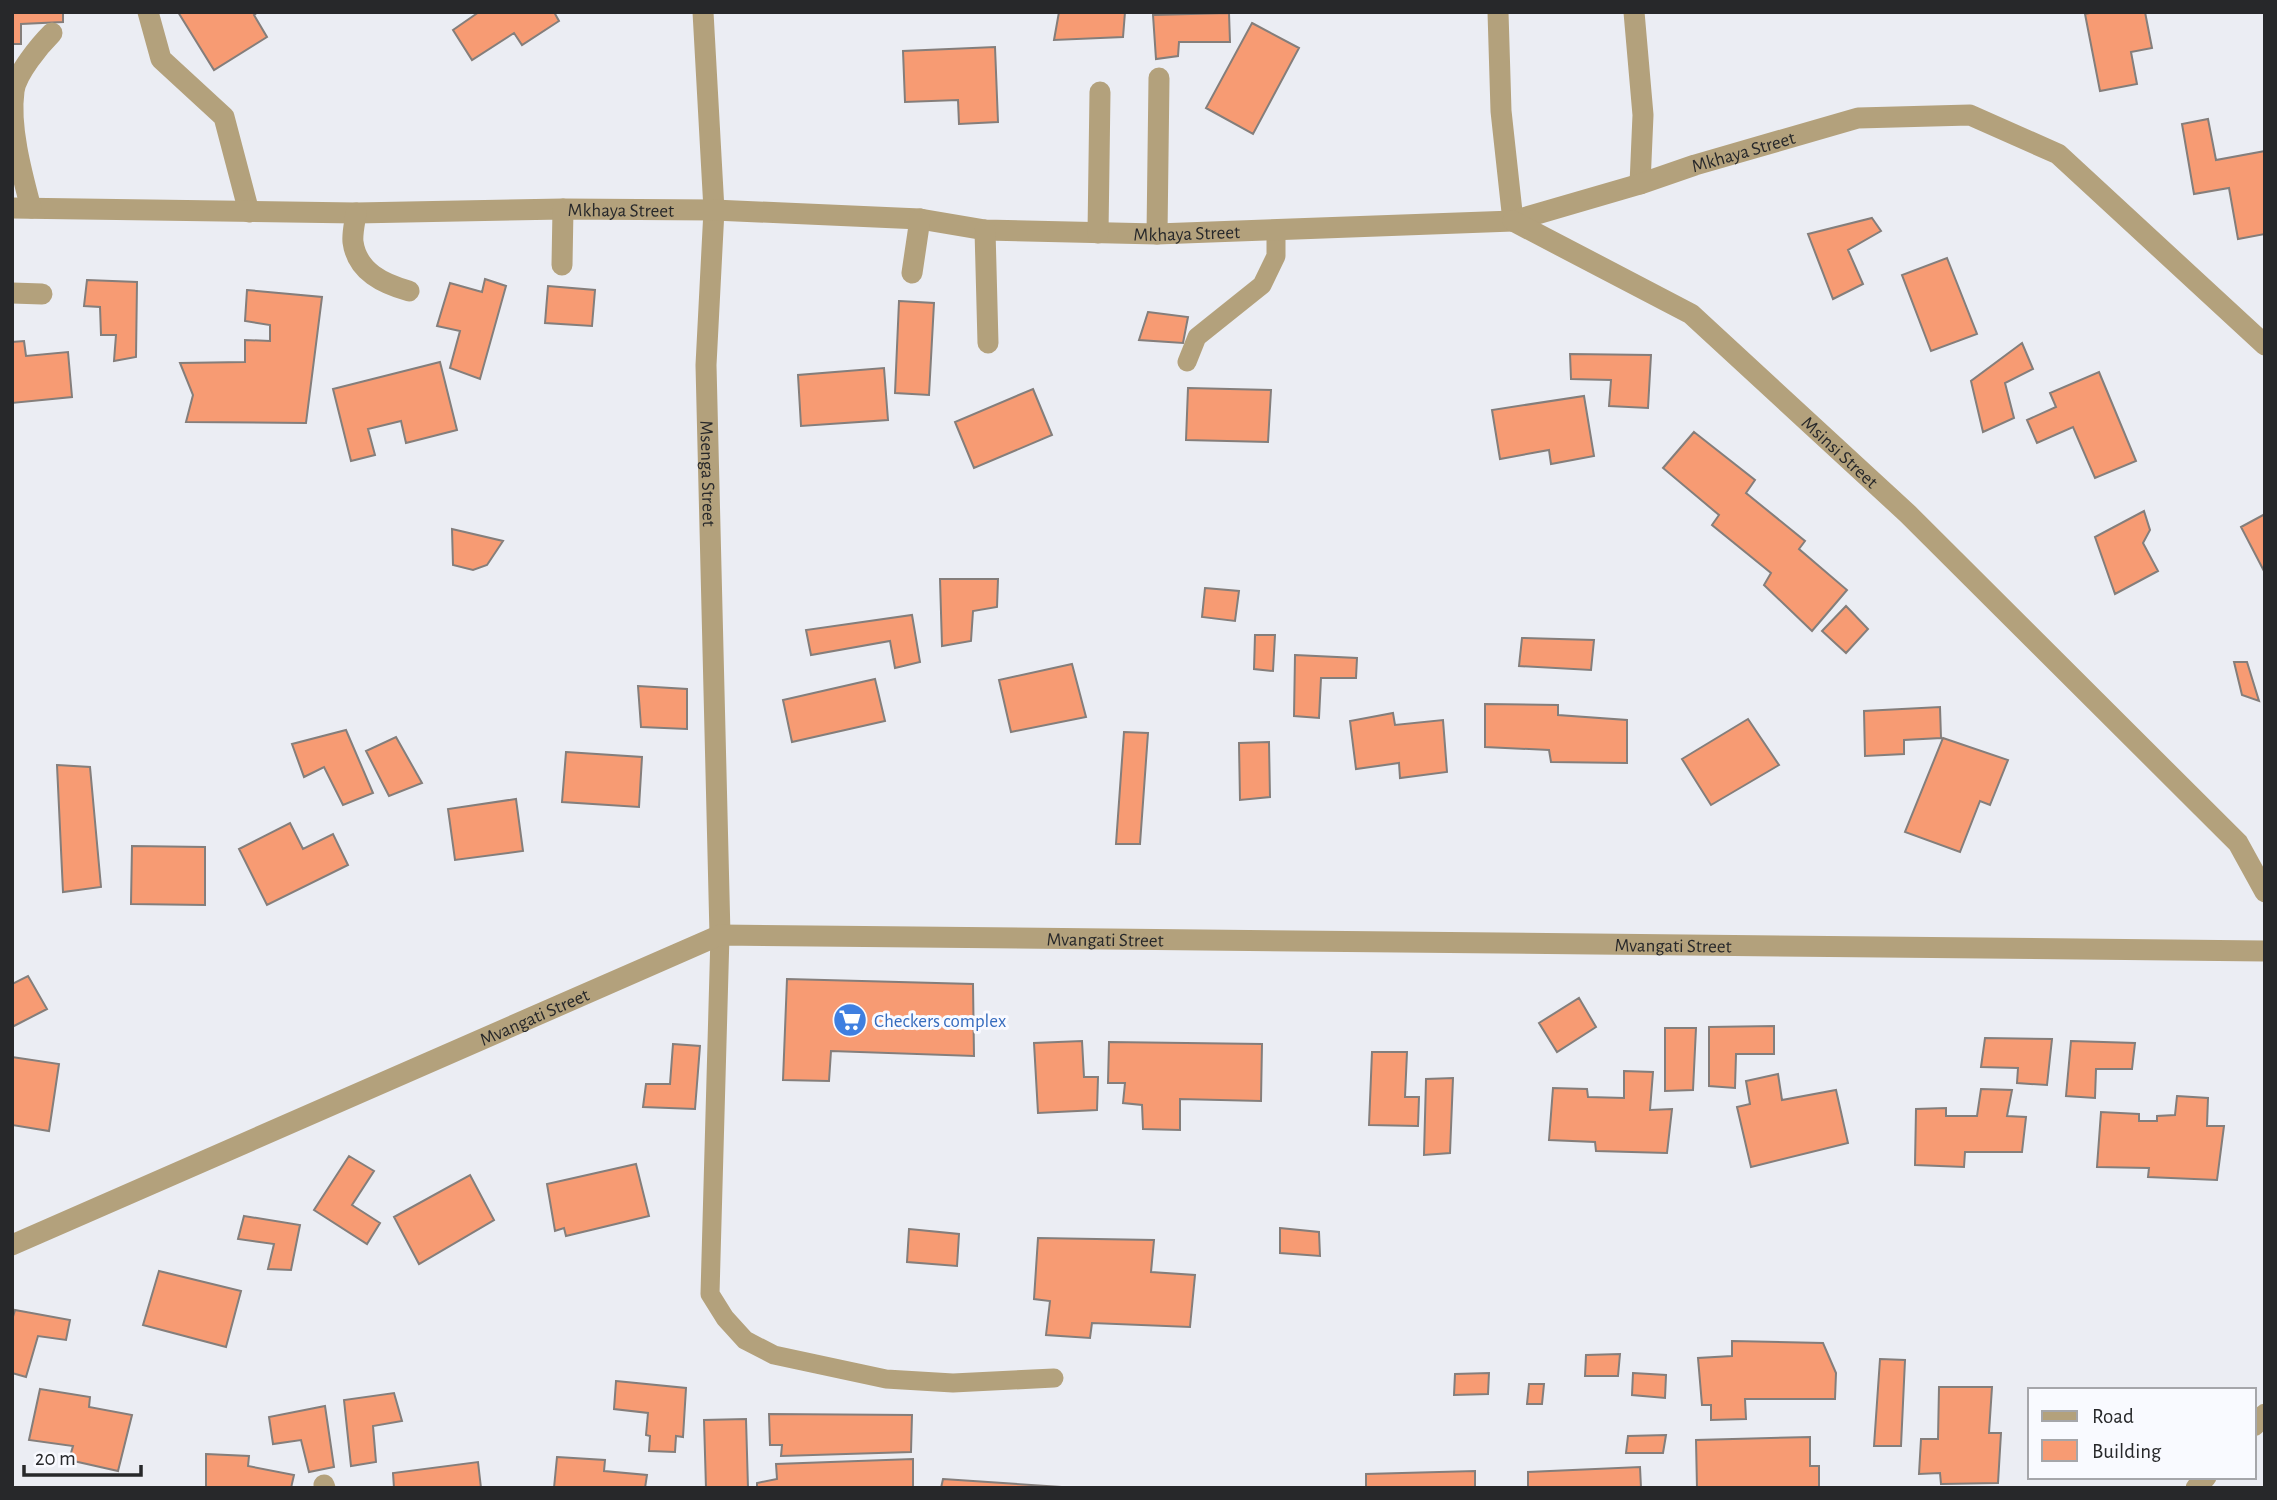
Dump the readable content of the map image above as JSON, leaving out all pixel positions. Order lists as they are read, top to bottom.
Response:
{
  "streets": {
    "street": [
      "Mkhaya Street",
      "Msinsi Street",
      "Msenga Street",
      "Mvangati Street"
    ]
  },
  "crossings": [
    ["Mkhaya Street", "Msinsi Street"],
    ["Mkhaya Street", "Msenga Street"],
    ["Msenga Street", "Mvangati Street"]
  ],
  "places": {
    "supermarket": ["Checkers complex"]
  },
  "legend": ["Road", "Building"],
  "scale_bar": "20 m"
}
